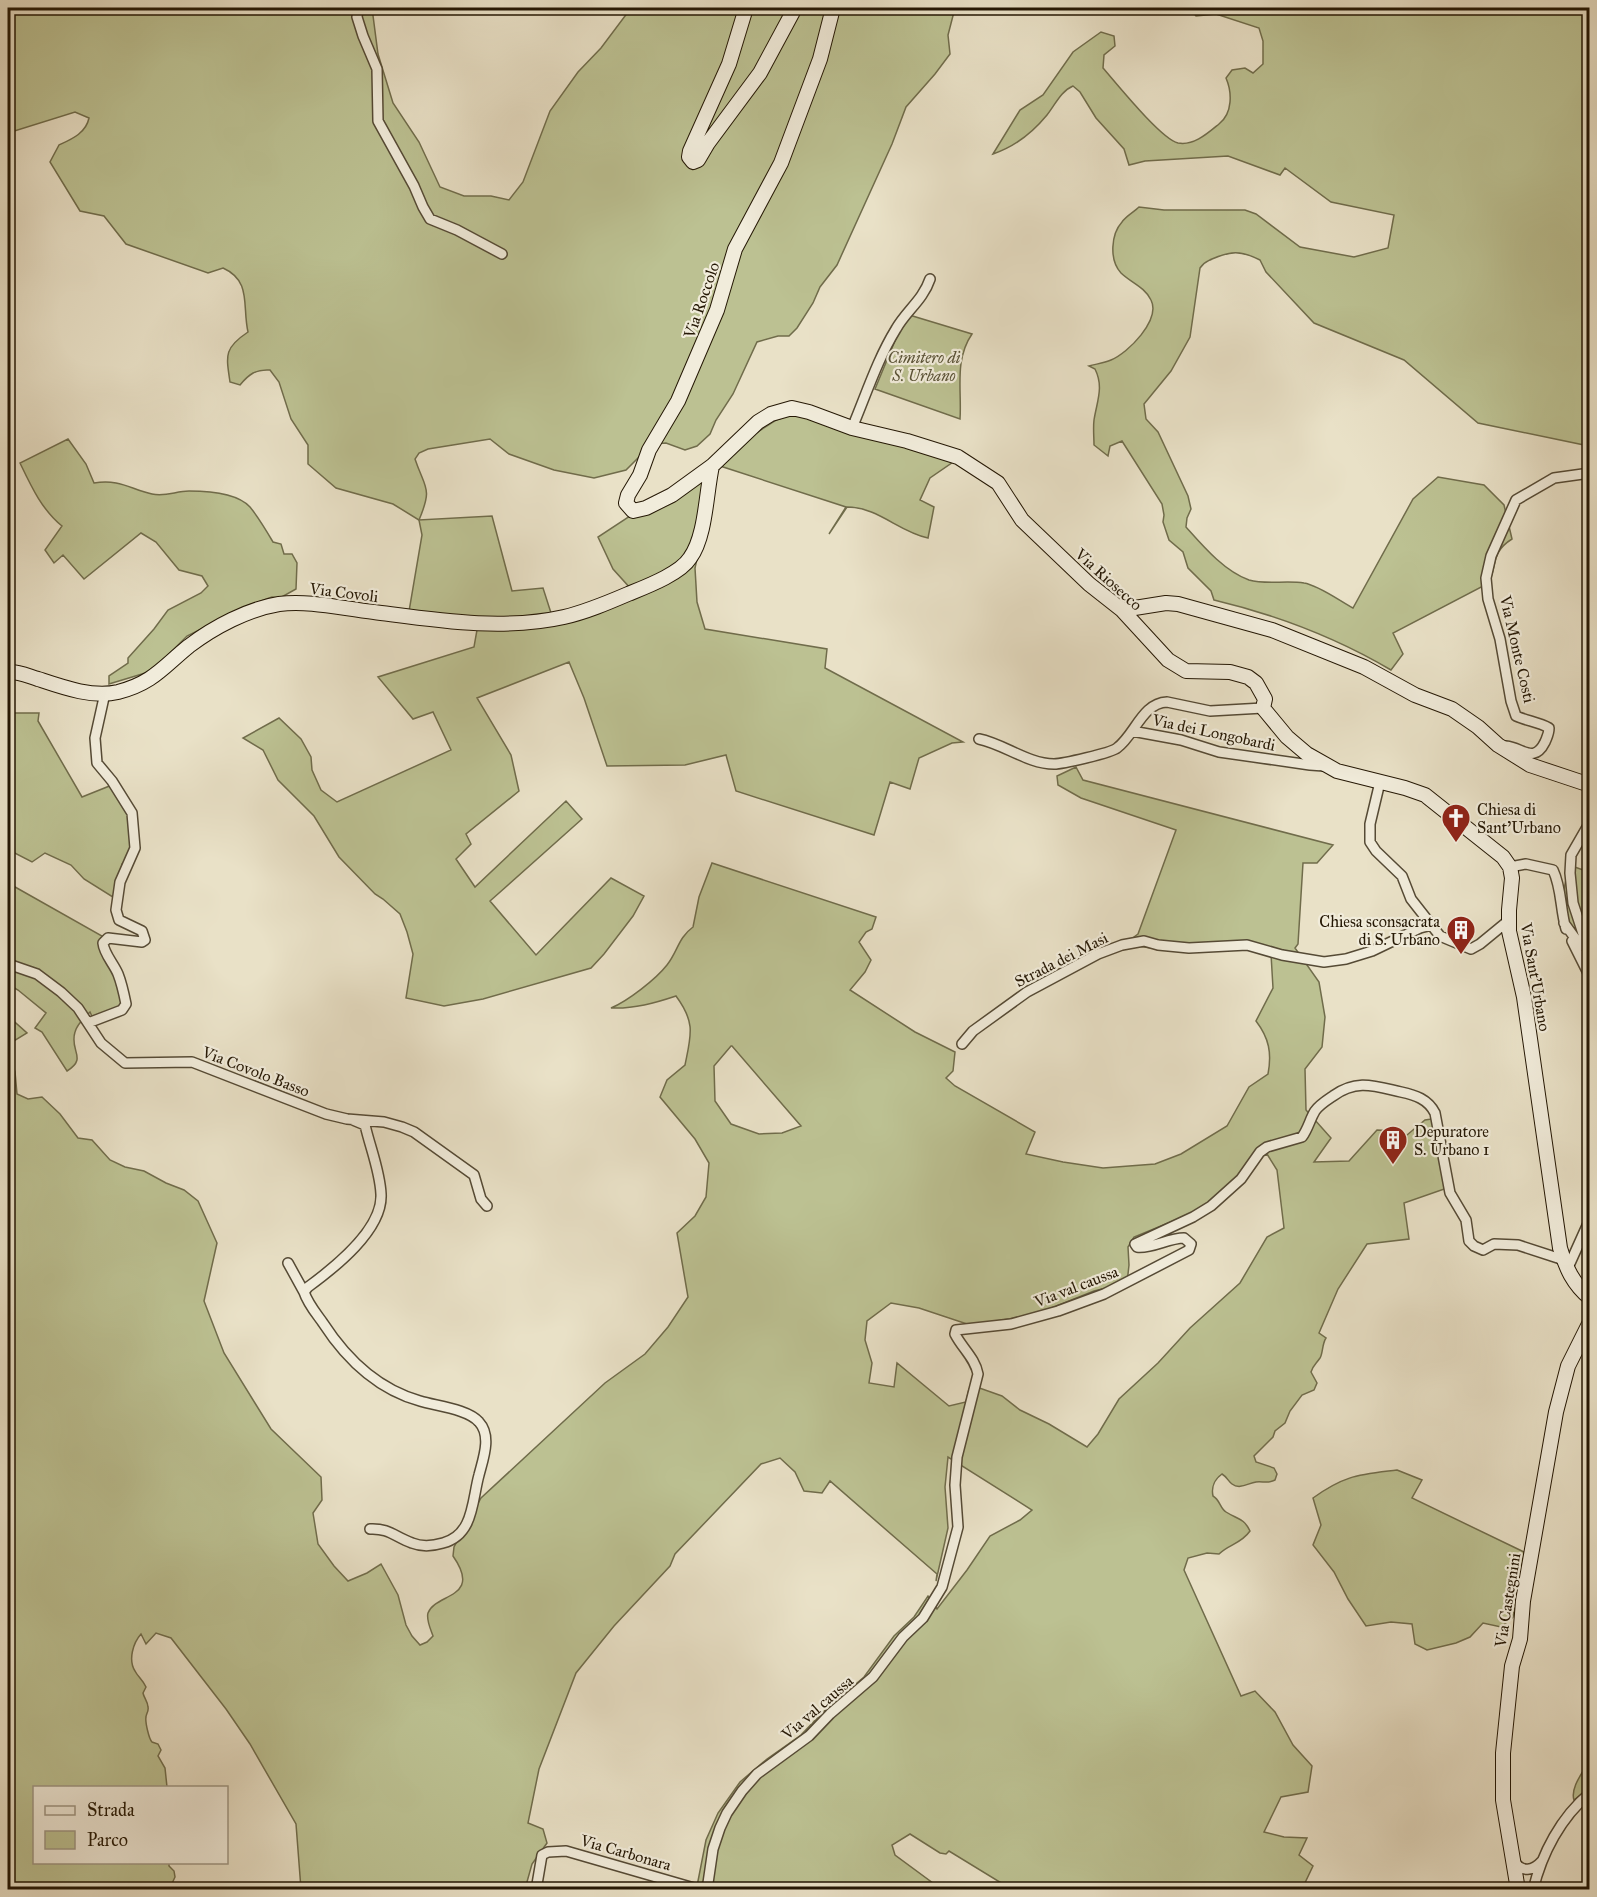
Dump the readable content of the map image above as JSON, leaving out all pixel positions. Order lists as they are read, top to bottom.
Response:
{
  "streets": {
    "street": [
      "Via Roccolo",
      "Via Riosecco",
      "Via Covoli",
      "Via Monte Costi",
      "Via dei Longobardi",
      "Strada dei Masi",
      "Via Sant'Urbano",
      "Via Covolo Basso",
      "Via val caussa",
      "Via Castegnini",
      "Via Carbonara"
    ]
  },
  "crossings": [
    ["Via Roccolo", "Via Riosecco"],
    ["Via Roccolo", "Via Covoli"],
    ["Via Riosecco", "Via Covoli"],
    ["Via Riosecco", "Via Monte Costi"],
    ["Via Riosecco", "Via dei Longobardi"],
    ["Via Sant'Urbano", "Via val caussa"],
    ["Via val caussa", "Via Carbonara"]
  ],
  "parks": ["Cimitero di S. Urbano"],
  "places": {
    "church": ["Chiesa di Sant'Urbano"],
    "building": ["Chiesa sconsacrata di S. Urbano", "Depuratore S. Urbano 1"]
  },
  "legend": ["Strada", "Parco"]
}
